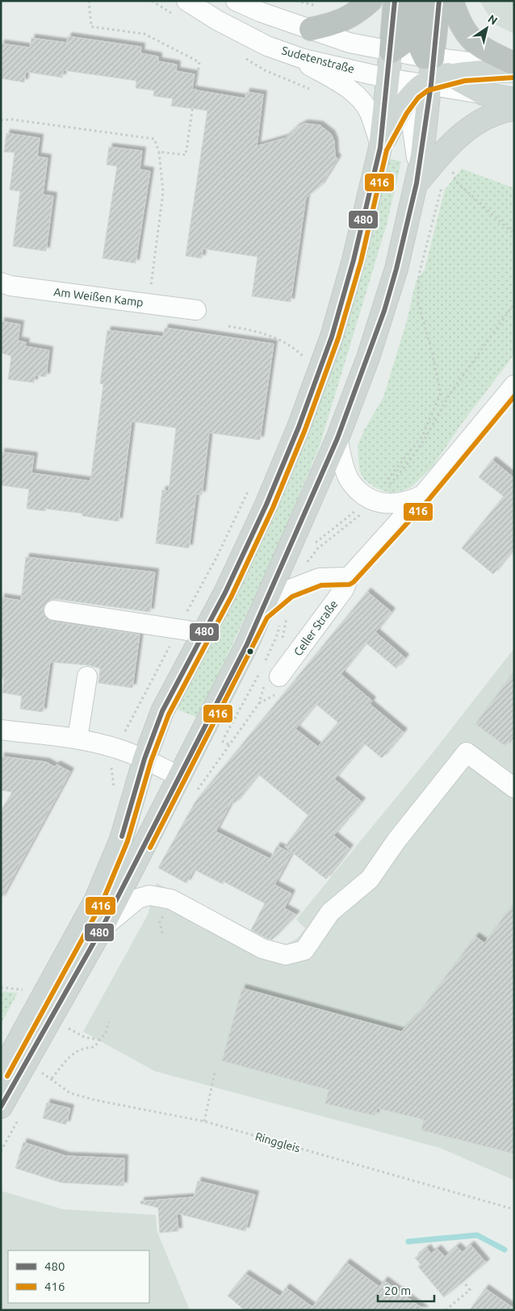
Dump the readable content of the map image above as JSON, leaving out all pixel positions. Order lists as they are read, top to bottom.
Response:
{
  "streets": {
    "street": ["Sudetenstraße", "Am Weißen Kamp", "Celler Straße"],
    "path": ["Ringgleis"]
  },
  "lines": ["transit line 480", "transit line 416"],
  "legend": ["480", "416"],
  "scale_bar": "20 m",
  "north": "top right"
}
